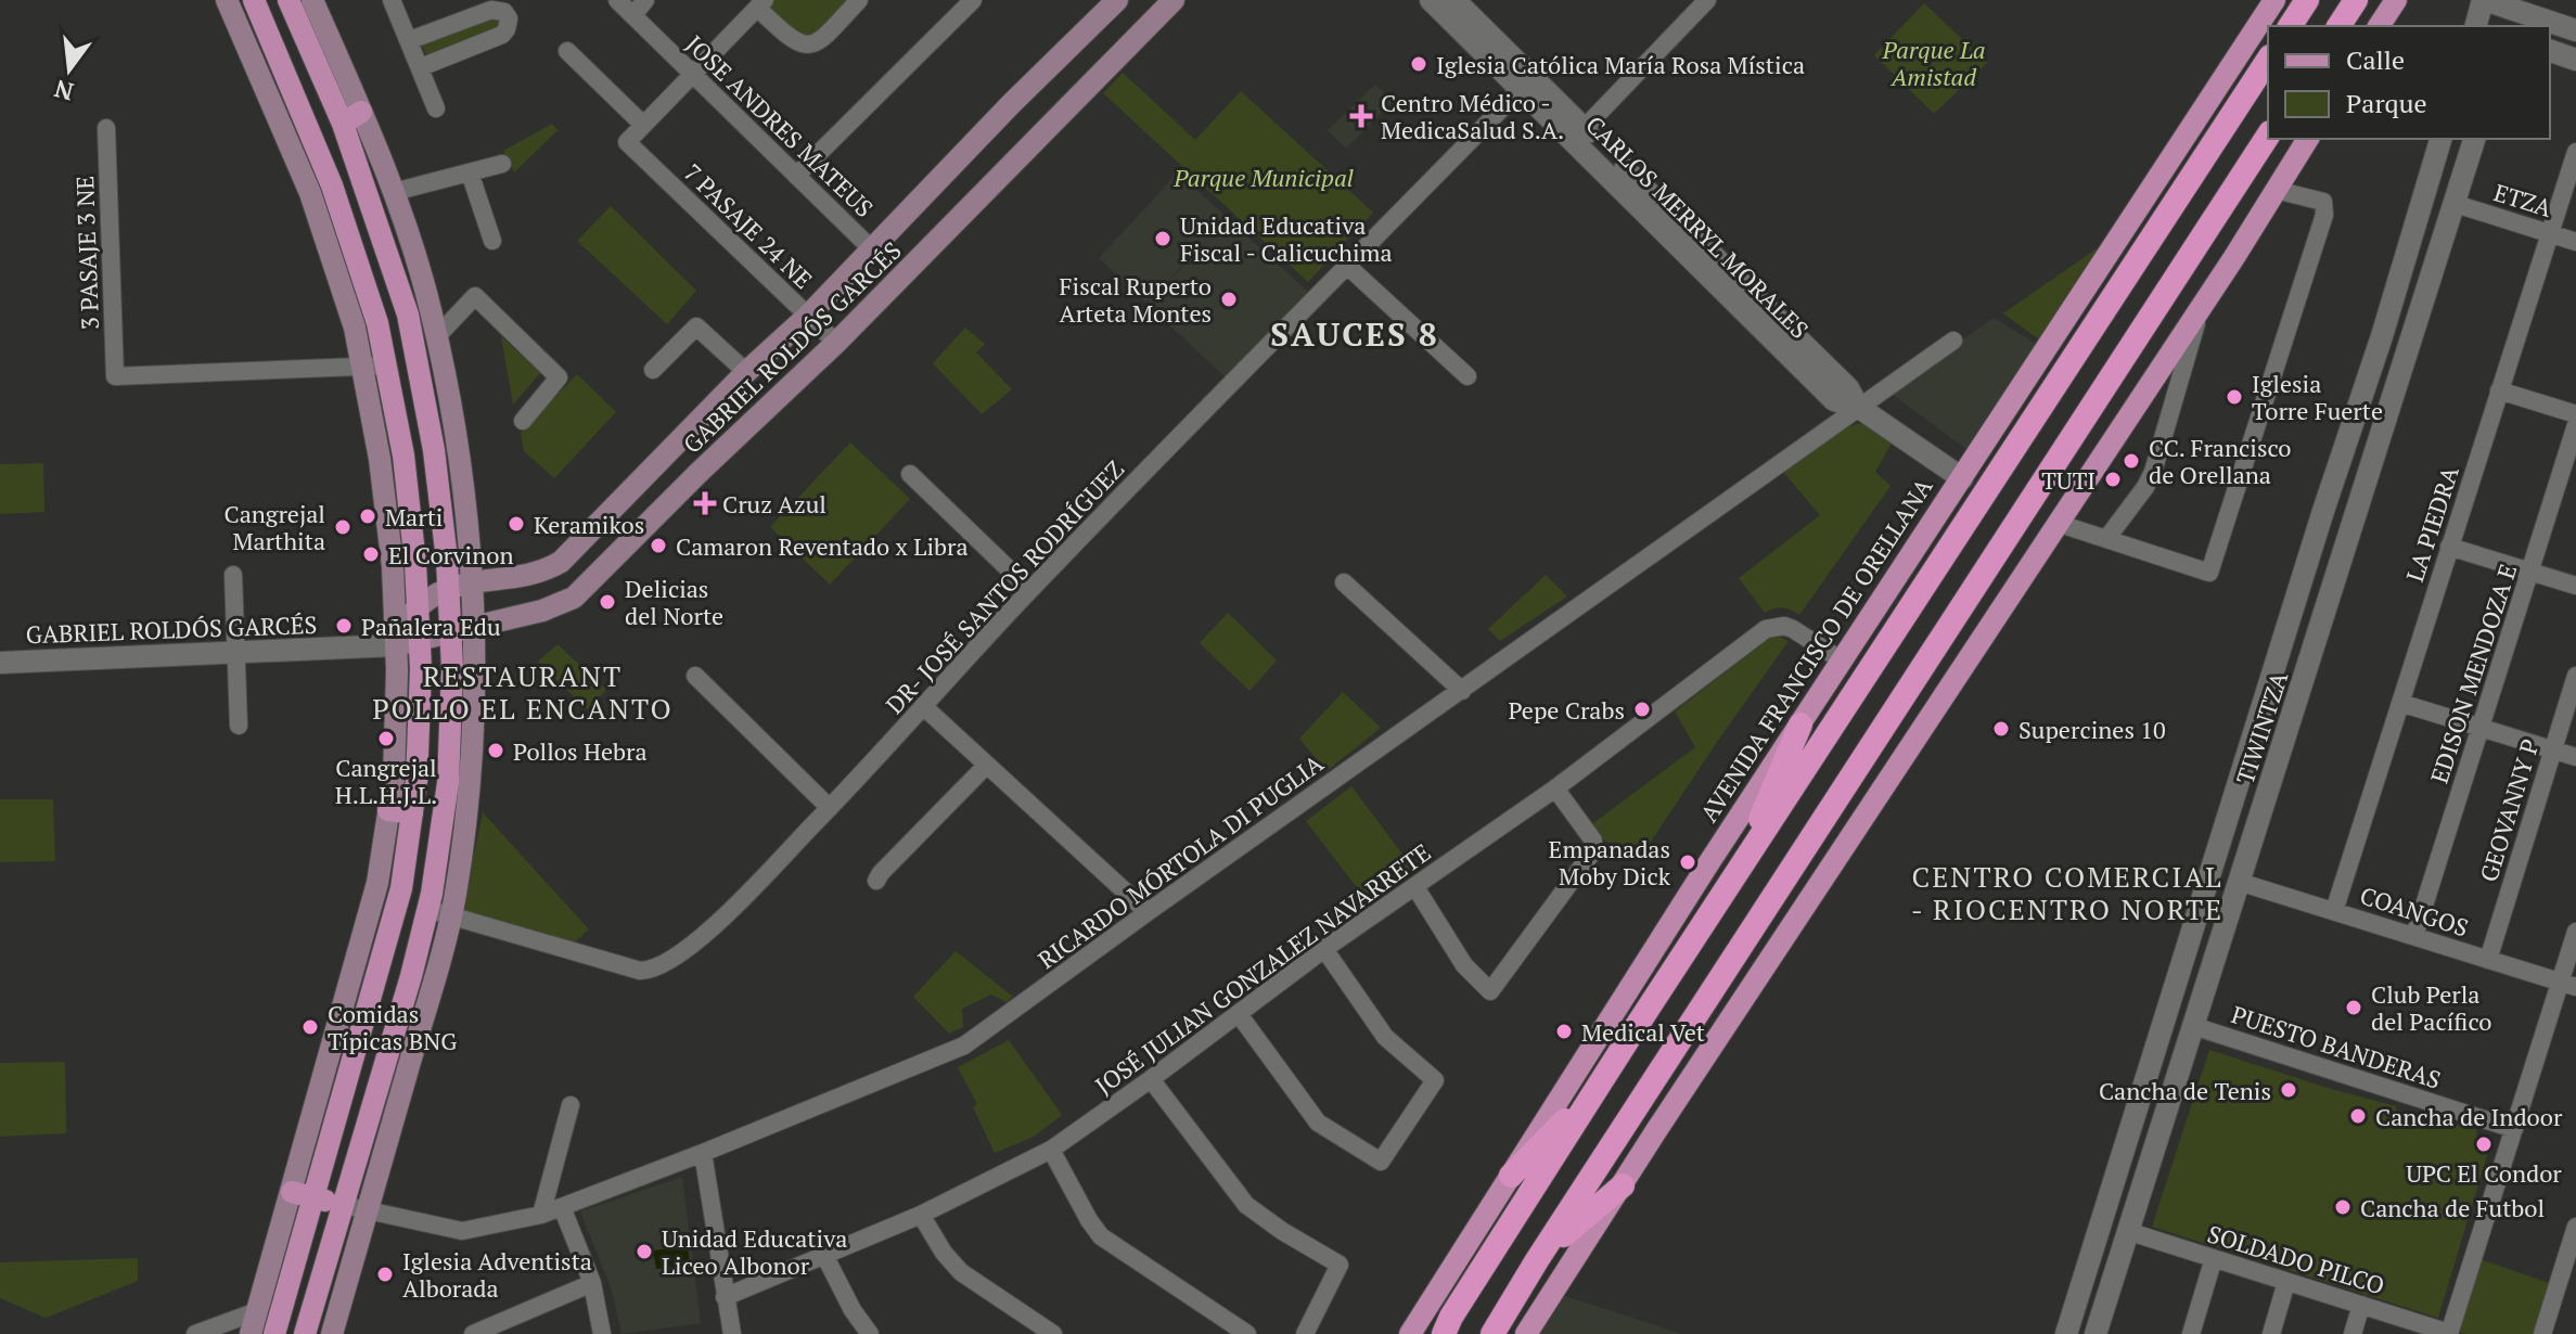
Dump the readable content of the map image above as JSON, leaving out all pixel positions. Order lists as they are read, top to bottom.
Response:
{
  "streets": {
    "main road": ["GABRIEL ROLDÓS GARCÉS", "AVENIDA FRANCISCO DE ORELLANA"],
    "street": [
      "JOSE ANDRES MATEUS",
      "ETZA",
      "7 PASAJE 24 NE",
      "CARLOS MERRYL MORALES",
      "3 PASAJE 3 NE",
      "LA PIEDRA",
      "DR- JOSÉ SANTOS RODRÍGUEZ",
      "EDISON MENDOZA E",
      "TIWINTZA",
      "GEOVANNY P",
      "RICARDO MÓRTOLA DI PUGLIA",
      "COANGOS",
      "JOSÉ JULIAN GONZALEZ NAVARRETE",
      "PUESTO BANDERAS",
      "SOLDADO PILCO"
    ]
  },
  "crossings": [
    ["JOSE ANDRES MATEUS", "GABRIEL ROLDÓS GARCÉS"],
    ["ETZA", "LA PIEDRA"],
    ["ETZA", "TIWINTZA"],
    ["7 PASAJE 24 NE", "GABRIEL ROLDÓS GARCÉS"],
    ["CARLOS MERRYL MORALES", "DR- JOSÉ SANTOS RODRÍGUEZ"],
    ["CARLOS MERRYL MORALES", "AVENIDA FRANCISCO DE ORELLANA"],
    ["CARLOS MERRYL MORALES", "RICARDO MÓRTOLA DI PUGLIA"],
    ["LA PIEDRA", "COANGOS"],
    ["AVENIDA FRANCISCO DE ORELLANA", "JOSÉ JULIAN GONZALEZ NAVARRETE"],
    ["EDISON MENDOZA E", "COANGOS"],
    ["TIWINTZA", "COANGOS"],
    ["TIWINTZA", "PUESTO BANDERAS"],
    ["TIWINTZA", "SOLDADO PILCO"],
    ["GEOVANNY P", "COANGOS"]
  ],
  "districts": ["SAUCES 8", "RESTAURANT POLLO EL ENCANTO", "CENTRO COMERCIAL - RIOCENTRO NORTE"],
  "parks": ["Parque La Amistad", "Parque Municipal"],
  "places": {
    "other": [
      "Iglesia Católica María Rosa Mística",
      "Unidad Educativa Fiscal - Calicuchima",
      "Fiscal Ruperto Arteta Montes",
      "Iglesia Torre Fuerte",
      "CC. Francisco de Orellana",
      "TUTI",
      "Marti",
      "Keramikos",
      "Cangrejal Marthita",
      "Camaron Reventado x Libra",
      "El Corvinon",
      "Delicias del Norte",
      "Pañalera Edu",
      "Pepe Crabs",
      "Supercines 10",
      "Cangrejal H.L.H.J.L.",
      "Pollos Hebra",
      "Empanadas Moby Dick",
      "Club Perla del Pacífico",
      "Comidas Típicas BNG",
      "Medical Vet",
      "Cancha de Tenis",
      "Cancha de Indoor",
      "UPC El Condor",
      "Cancha de Futbol",
      "Unidad Educativa Liceo Albonor",
      "Iglesia Adventista Alborada"
    ],
    "health": ["Centro Médico - MedicaSalud S.A.", "Cruz Azul"]
  },
  "legend": ["Calle", "Parque"],
  "north": "bottom"
}
